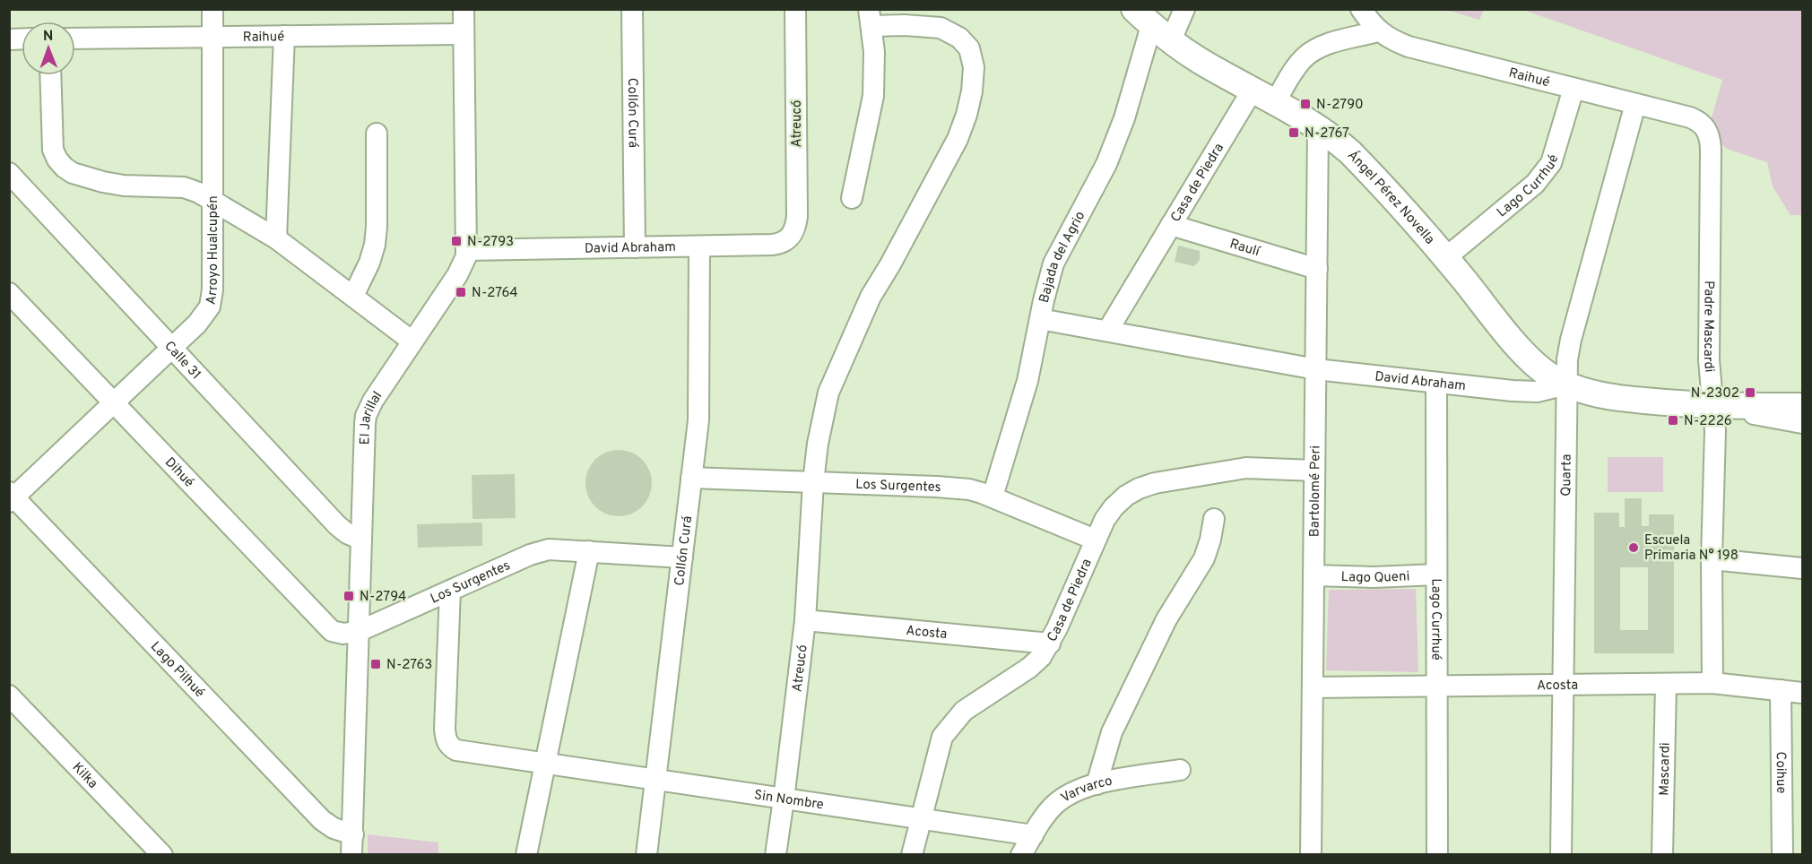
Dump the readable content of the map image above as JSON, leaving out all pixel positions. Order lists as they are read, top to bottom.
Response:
{
  "streets": {
    "main road": ["Ángel Pérez Novella"],
    "street": [
      "Raihué",
      "Collón Curá",
      "Atreucó",
      "Casa de Piedra",
      "Lago Currhué",
      "Raulí",
      "David Abraham",
      "Arroyo Hualcupén",
      "Bajada del Agrio",
      "Padre Mascardi",
      "Calle 31",
      "El Jarillal",
      "Dihué",
      "Quarta",
      "Los Surgentes",
      "Bartolomé Peri",
      "Lago Queni",
      "Acosta",
      "Lago Pilhué",
      "Mascardi",
      "Coihue",
      "Kilka",
      "Varvarco",
      "Sin Nombre"
    ]
  },
  "crossings": [
    ["Raihué", "Lago Currhué"],
    ["Raihué", "Arroyo Hualcupén"],
    ["Raihué", "Padre Mascardi"],
    ["Raihué", "El Jarillal"],
    ["Raihué", "Quarta"],
    ["Collón Curá", "David Abraham"],
    ["Collón Curá", "Los Surgentes"],
    ["Collón Curá", "Sin Nombre"],
    ["Atreucó", "David Abraham"],
    ["Atreucó", "Los Surgentes"],
    ["Atreucó", "Acosta"],
    ["Atreucó", "Sin Nombre"],
    ["Casa de Piedra", "Ángel Pérez Novella"],
    ["Casa de Piedra", "Raulí"],
    ["Casa de Piedra", "David Abraham"],
    ["Casa de Piedra", "Los Surgentes"],
    ["Casa de Piedra", "Bartolomé Peri"],
    ["Casa de Piedra", "Acosta"],
    ["Casa de Piedra", "Sin Nombre"],
    ["Lago Currhué", "Ángel Pérez Novella"],
    ["Lago Currhué", "David Abraham"],
    ["Lago Currhué", "Lago Queni"],
    ["Lago Currhué", "Acosta"],
    ["Ángel Pérez Novella", "David Abraham"],
    ["Ángel Pérez Novella", "Bajada del Agrio"],
    ["Ángel Pérez Novella", "Quarta"],
    ["Ángel Pérez Novella", "Bartolomé Peri"],
    ["Raulí", "Bartolomé Peri"],
    ["David Abraham", "Bajada del Agrio"],
    ["David Abraham", "El Jarillal"],
    ["David Abraham", "Quarta"],
    ["David Abraham", "Bartolomé Peri"],
    ["Arroyo Hualcupén", "Calle 31"],
    ["Arroyo Hualcupén", "Dihué"],
    ["Arroyo Hualcupén", "Lago Pilhué"],
    ["Bajada del Agrio", "Los Surgentes"],
    ["Padre Mascardi", "Acosta"],
    ["Calle 31", "El Jarillal"],
    ["El Jarillal", "Dihué"],
    ["El Jarillal", "Los Surgentes"],
    ["El Jarillal", "Lago Pilhué"],
    ["Dihué", "Los Surgentes"],
    ["Quarta", "Acosta"],
    ["Los Surgentes", "Sin Nombre"],
    ["Bartolomé Peri", "Lago Queni"],
    ["Bartolomé Peri", "Acosta"],
    ["Acosta", "Mascardi"],
    ["Acosta", "Coihue"],
    ["Varvarco", "Sin Nombre"]
  ],
  "places": {
    "transit": [
      "N-2790",
      "N-2767",
      "N-2793",
      "N-2764",
      "N-2302",
      "N-2226",
      "N-2794",
      "N-2763"
    ],
    "other": ["Escuela Primaria N° 198"]
  },
  "north": "top"
}
